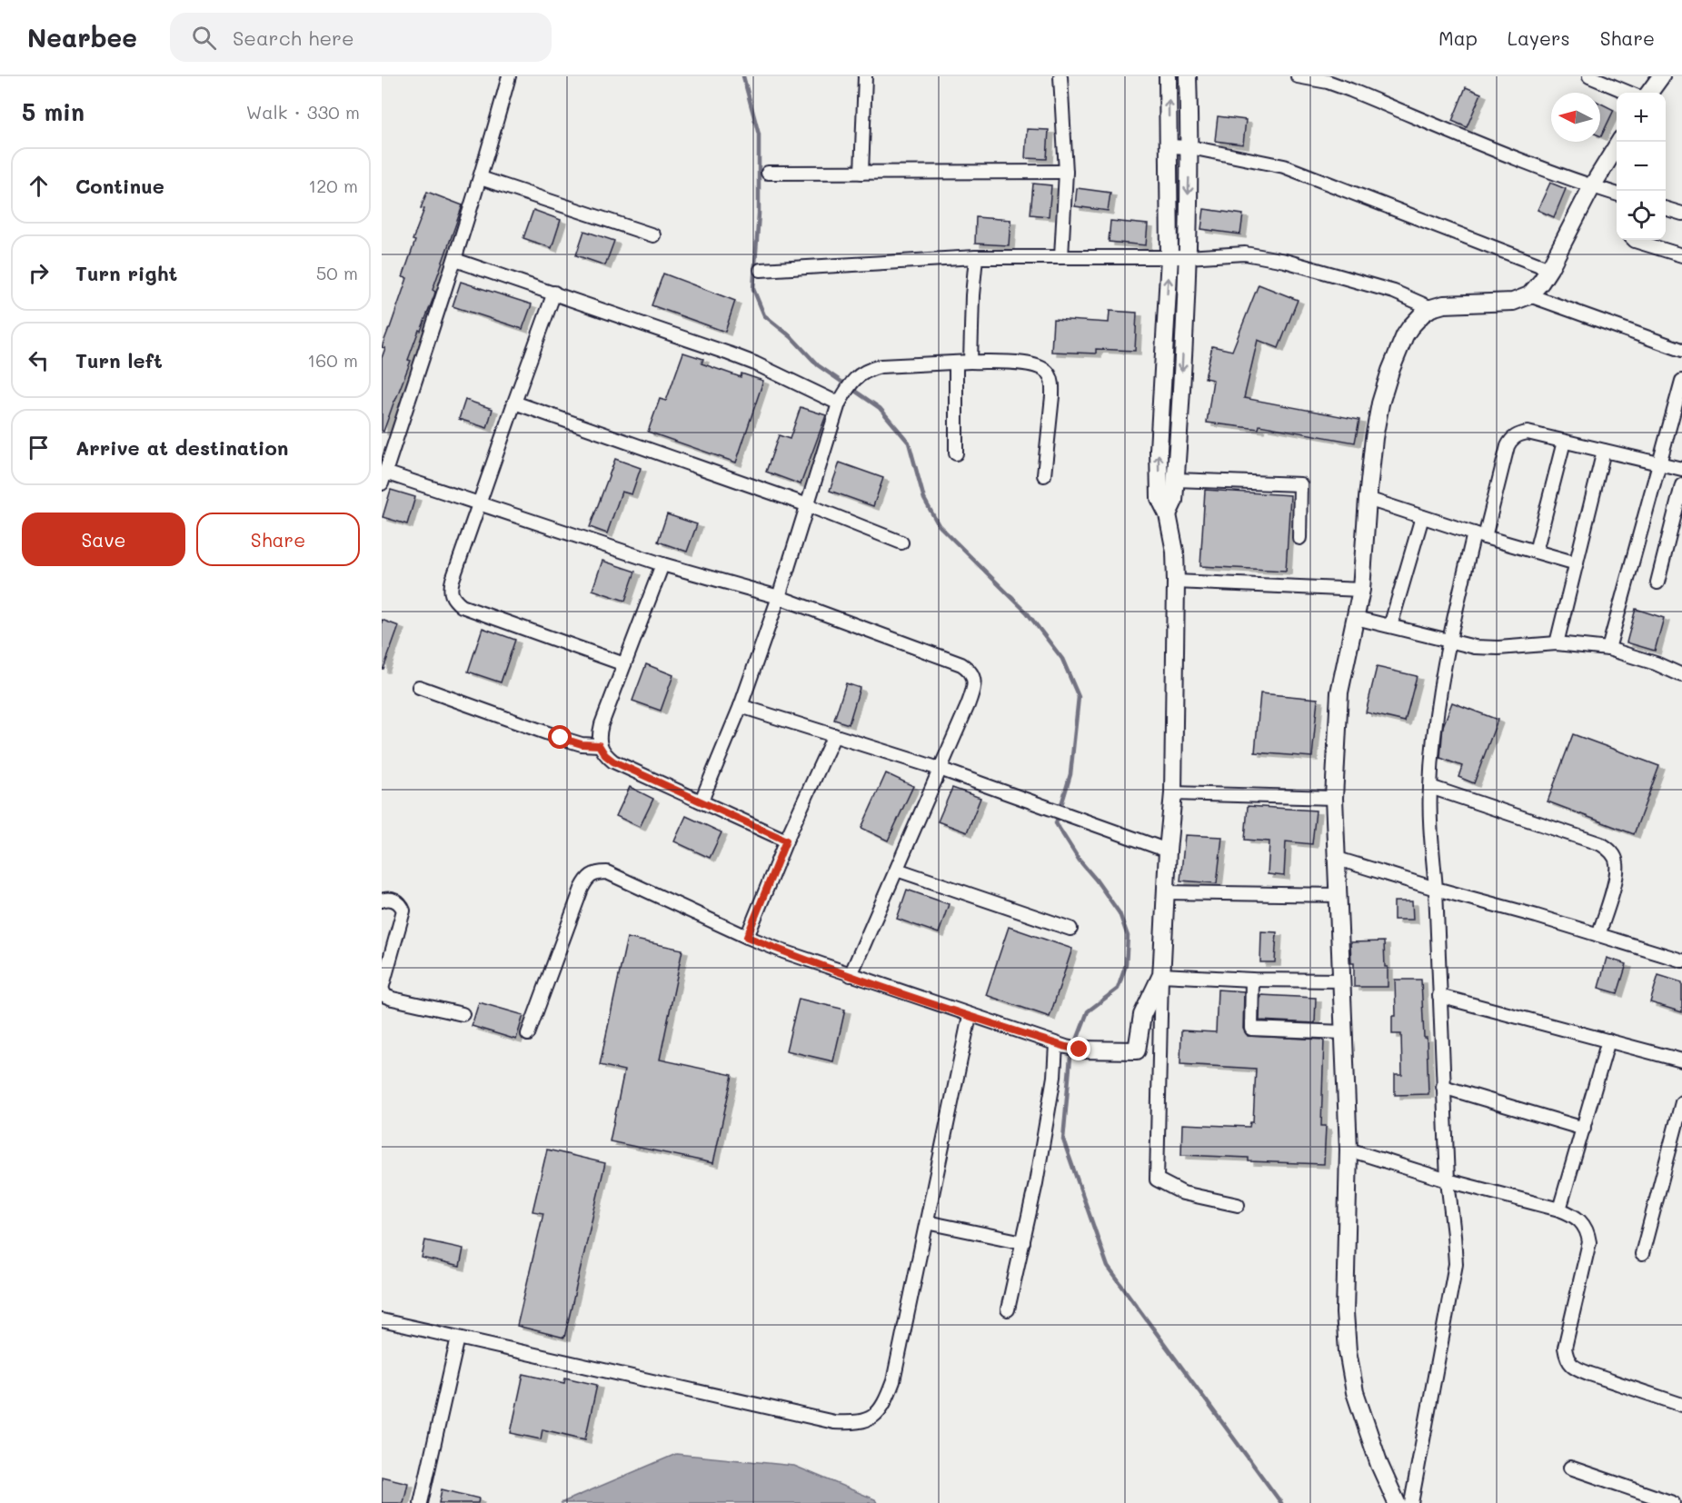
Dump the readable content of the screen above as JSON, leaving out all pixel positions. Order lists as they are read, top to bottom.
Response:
{
  "north": "left",
  "page": {
    "header": "Nearbee",
    "search": "Search here",
    "nav": ["Map", "Layers", "Share"],
    "heading": ["5 min", "Walk · 330 m"],
    "map_buttons": ["+", "−"],
    "list": [
      ["Continue", "120 m"],
      ["Turn right", "50 m"],
      ["Turn left", "160 m"],
      "Arrive at destination"
    ],
    "buttons": ["Save", "Share"]
  }
}
